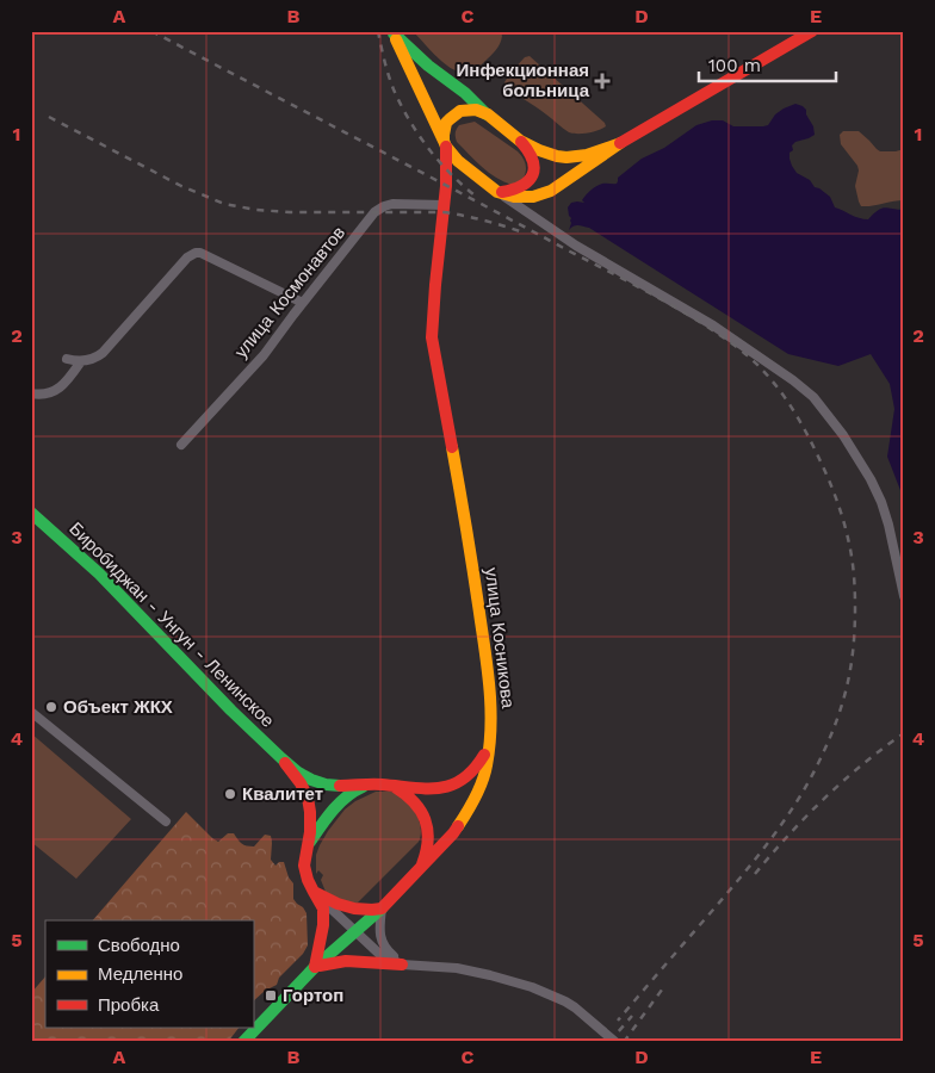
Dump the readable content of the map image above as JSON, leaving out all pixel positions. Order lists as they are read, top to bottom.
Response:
{
  "streets": {
    "main road": ["Биробиджан - Унгун - Ленинское", "улица Косникова"],
    "street": ["улица Космонавтов"]
  },
  "crossings": [
    ["улица Космонавтов", "улица Косникова"]
  ],
  "places": {
    "health": ["Инфекционная больница"],
    "other": ["Объект ЖКХ", "Квалитет"],
    "transit": ["Гортоп"]
  },
  "legend": ["Свободно", "Медленно", "Пробка"],
  "scale_bar": "100 m",
  "grid": {
    "columns": [
      "A",
      "B",
      "C",
      "D",
      "E"
    ],
    "rows": [
      "1",
      "2",
      "3",
      "4",
      "5"
    ]
  }
}
